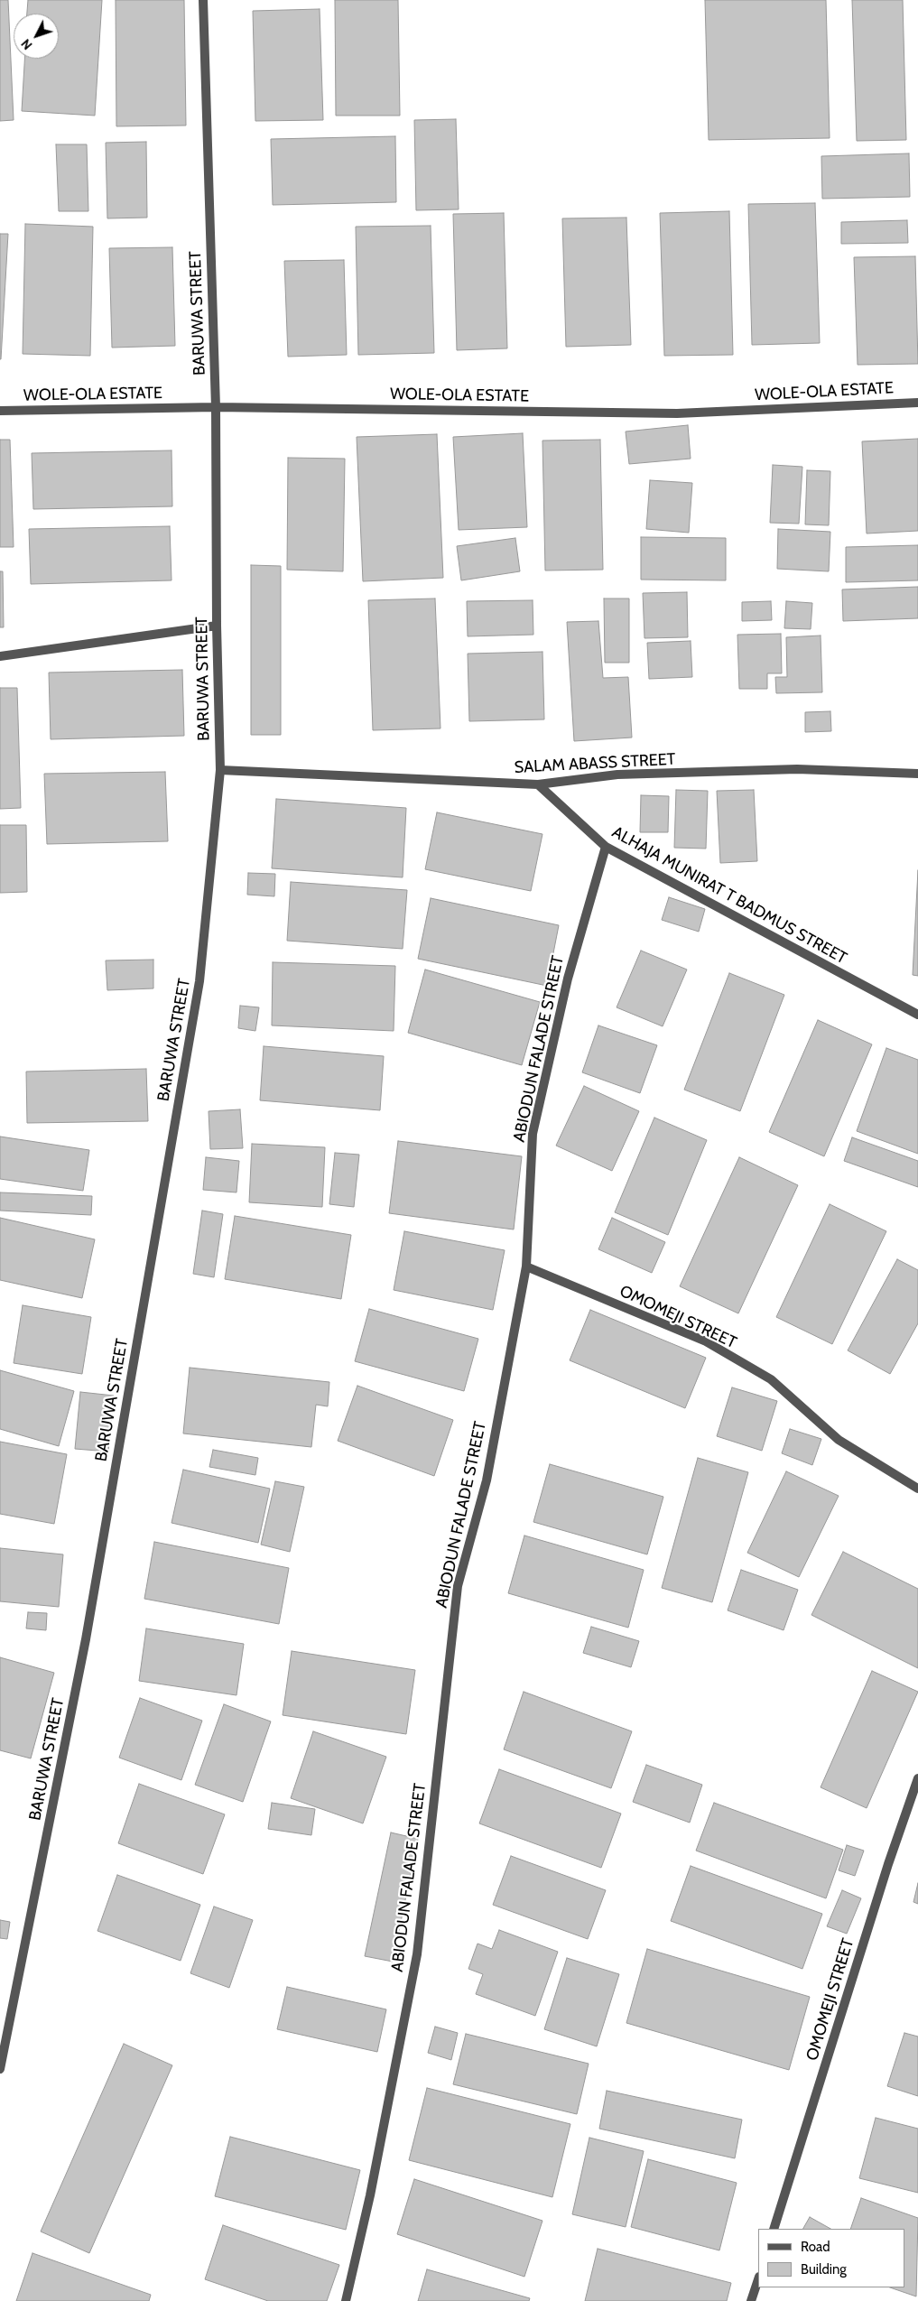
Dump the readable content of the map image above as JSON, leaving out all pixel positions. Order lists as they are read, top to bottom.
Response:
{
  "streets": {
    "street": [
      "BARUWA STREET",
      "WOLE-OLA ESTATE",
      "SALAM ABASS STREET",
      "ALHAJA MUNIRAT T BADMUS STREET",
      "ABIODUN FALADE STREET",
      "OMOMEJI STREET"
    ]
  },
  "crossings": [
    ["BARUWA STREET", "WOLE-OLA ESTATE"],
    ["BARUWA STREET", "SALAM ABASS STREET"],
    ["SALAM ABASS STREET", "ALHAJA MUNIRAT T BADMUS STREET"],
    ["ALHAJA MUNIRAT T BADMUS STREET", "ABIODUN FALADE STREET"],
    ["ABIODUN FALADE STREET", "OMOMEJI STREET"]
  ],
  "legend": ["Road", "Building"],
  "north": "bottom left"
}
